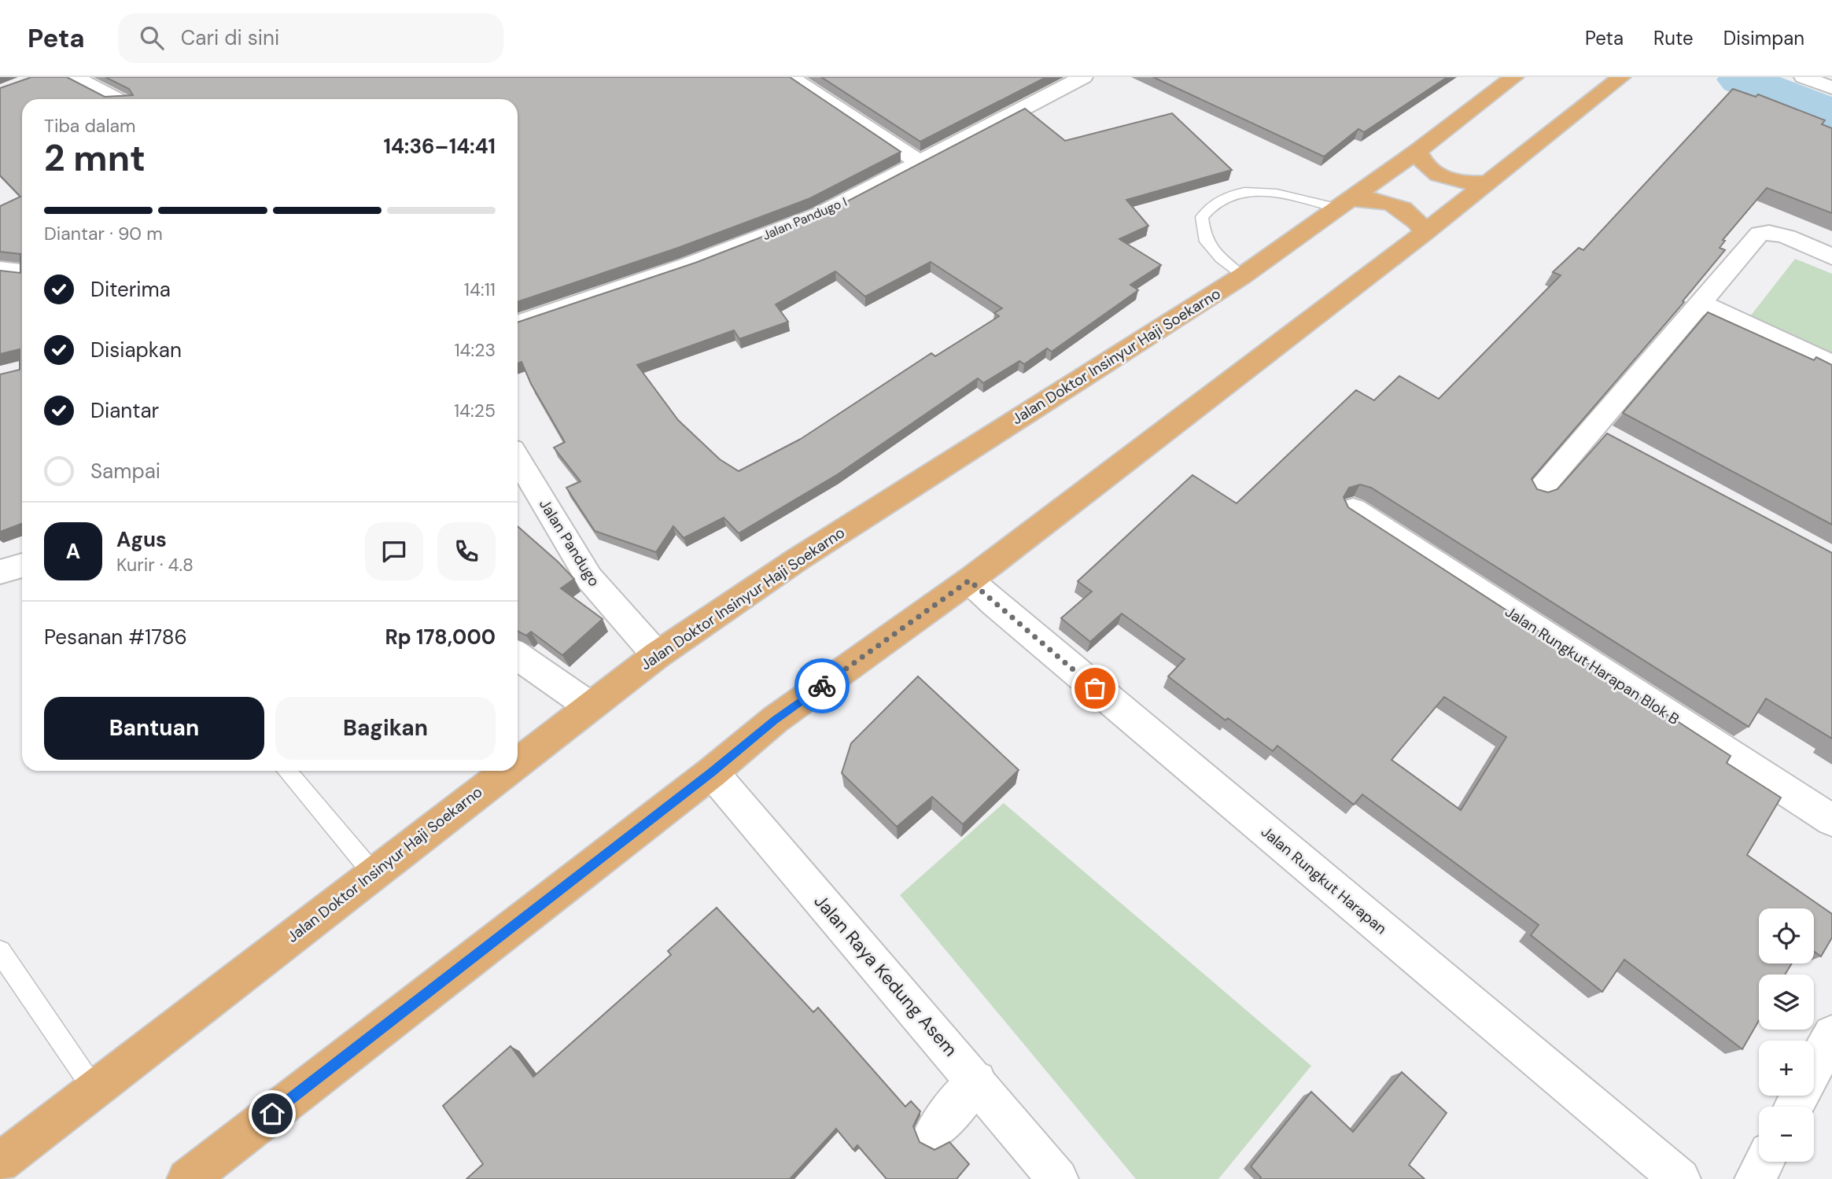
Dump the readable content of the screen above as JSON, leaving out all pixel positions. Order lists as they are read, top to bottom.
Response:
{
  "streets": {
    "main road": ["Jalan Doktor Insinyur Haji Soekarno"],
    "street": [
      "Jalan Pandugo I",
      "Jalan Pandugo",
      "Jalan Rungkut Harapan Blok B",
      "Jalan Rungkut Harapan",
      "Jalan Raya Kedung Asem"
    ]
  },
  "crossings": [
    ["Jalan Doktor Insinyur Haji Soekarno", "Jalan Pandugo"]
  ],
  "page": {
    "header": "Peta",
    "search": "Cari di sini",
    "nav": ["Peta", "Rute", "Disimpan"],
    "heading": ["2 mnt", "Tiba dalam", "14:36–14:41"],
    "panel": [
      "Agus",
      "Kurir · 4.8",
      "Pesanan #1786",
      "Rp 178,000"
    ],
    "bar": "Diantar · 90 m",
    "list": [
      ["Diterima", "14:11"],
      ["Disiapkan", "14:23"],
      ["Diantar", "14:25"],
      "Sampai"
    ],
    "round": "A",
    "buttons": ["Bantuan", "Bagikan"],
    "map_buttons": ["+", "−"]
  }
}
